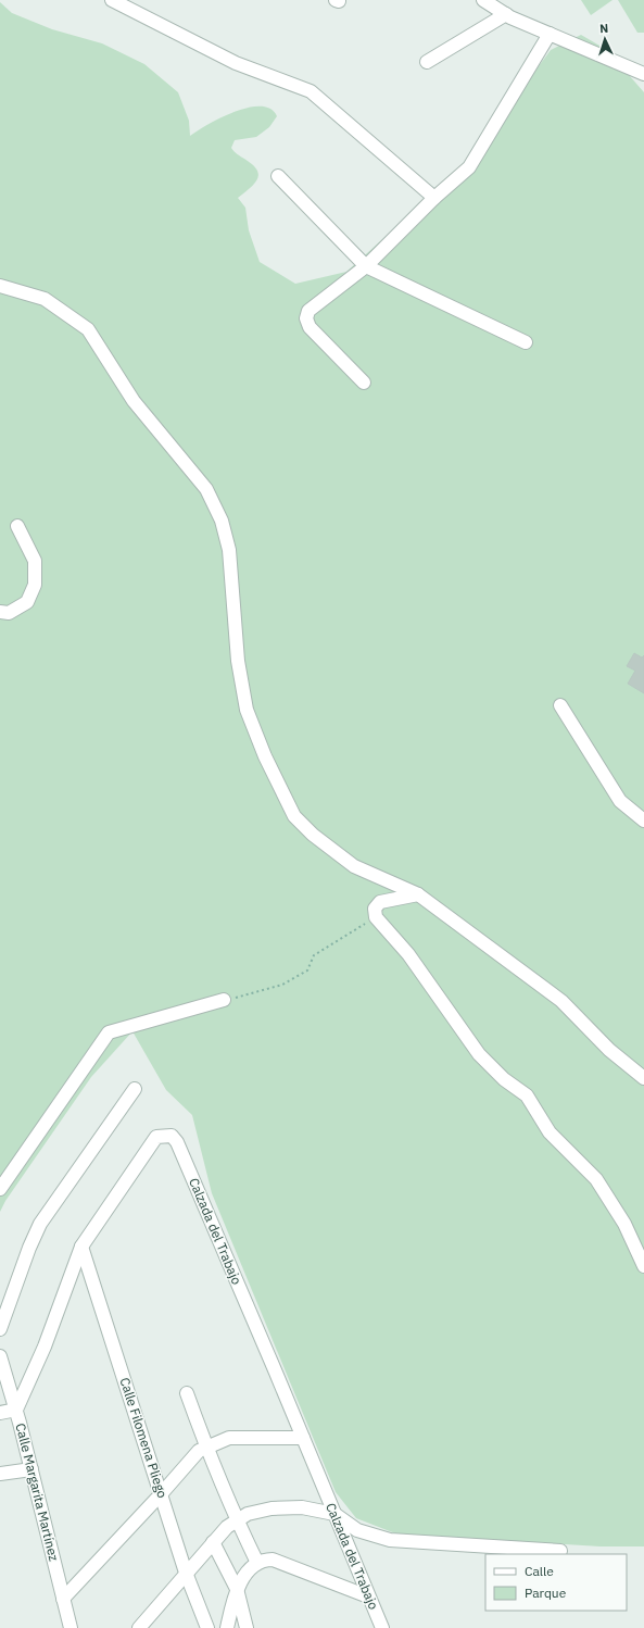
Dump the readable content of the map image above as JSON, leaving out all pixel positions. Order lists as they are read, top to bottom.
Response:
{
  "streets": {
    "street": ["Calzada del Trabajo", "Calle Filomena Pliego", "Calle Margarita Martínez"]
  },
  "crossings": [
    ["Calzada del Trabajo", "Calle Filomena Pliego"],
    ["Calzada del Trabajo", "Calle Margarita Martínez"]
  ],
  "legend": ["Calle", "Parque"],
  "north": "top"
}
